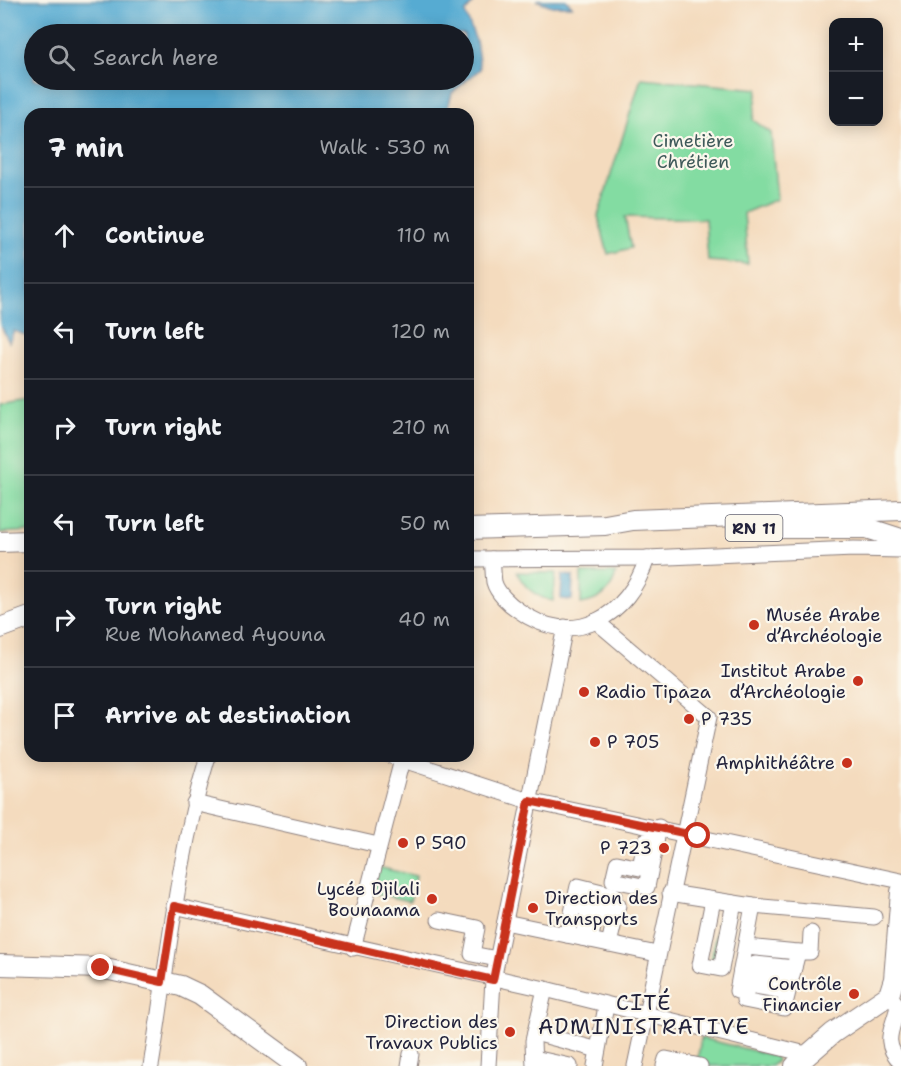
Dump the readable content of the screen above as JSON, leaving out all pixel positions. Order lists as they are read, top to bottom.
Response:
{
  "streets": {
    "main road": ["RN 11"]
  },
  "districts": ["CITÉ ADMINISTRATIVE"],
  "parks": ["Cimetière Chrétien"],
  "places": [
    "Musée Arabe d’Archéologie",
    "Institut Arabe d’Archéologie",
    "Radio Tipaza",
    "P 735",
    "P 705",
    "Amphithéâtre",
    "P 590",
    "P 723",
    "Lycée Djilali Bounaama",
    "Direction des Transports",
    "Contrôle Financier",
    "Direction des Travaux Publics"
  ],
  "page": {
    "map_buttons": ["+", "−"],
    "search": "Search here",
    "heading": ["7 min", "Walk · 530 m"],
    "list": [
      ["Continue", "110 m"],
      ["Turn left", "120 m"],
      ["Turn right", "210 m"],
      ["Turn left", "50 m"],
      ["Turn right", "Rue Mohamed Ayouna", "40 m"],
      "Arrive at destination"
    ]
  }
}
